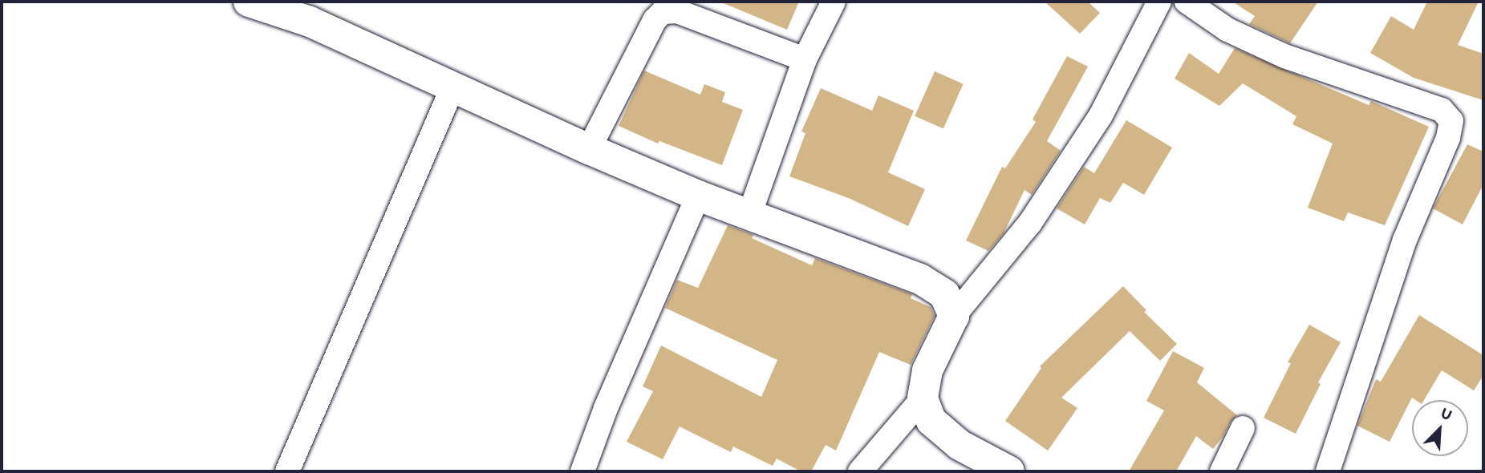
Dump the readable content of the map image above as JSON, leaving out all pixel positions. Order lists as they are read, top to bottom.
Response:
{
  "north": "top right"
}
